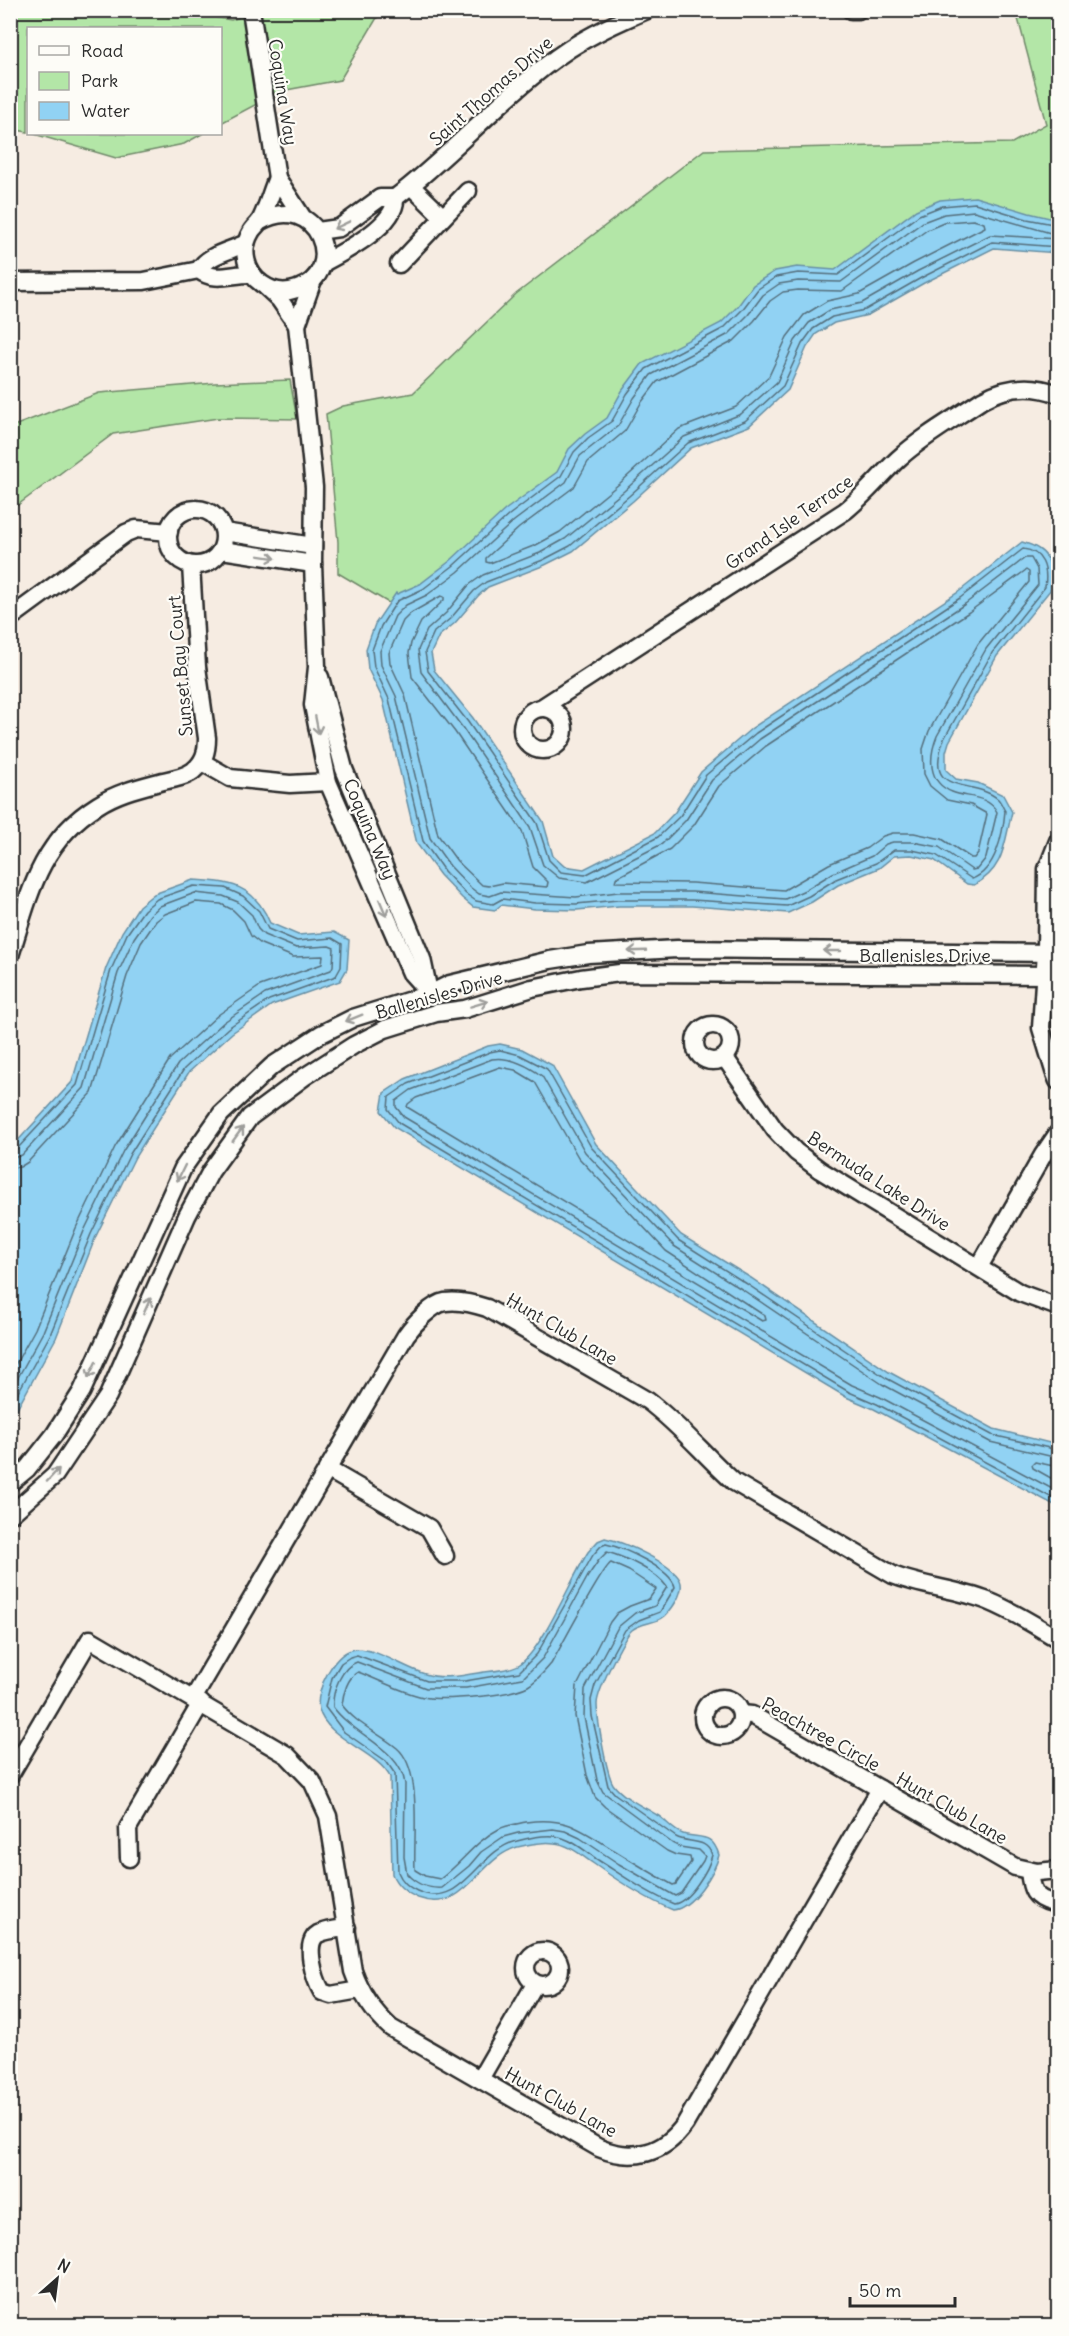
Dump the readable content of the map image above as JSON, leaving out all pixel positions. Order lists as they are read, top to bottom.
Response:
{
  "streets": {
    "street": [
      "Saint Thomas Drive",
      "Coquina Way",
      "Grand Isle Terrace",
      "Sunset Bay Court",
      "Ballenisles Drive",
      "Bermuda Lake Drive",
      "Hunt Club Lane",
      "Peachtree Circle"
    ]
  },
  "crossings": [
    ["Saint Thomas Drive", "Coquina Way"],
    ["Coquina Way", "Ballenisles Drive"],
    ["Hunt Club Lane", "Peachtree Circle"]
  ],
  "legend": ["Road", "Park", "Water"],
  "scale_bar": "50 m",
  "north": "top right"
}
